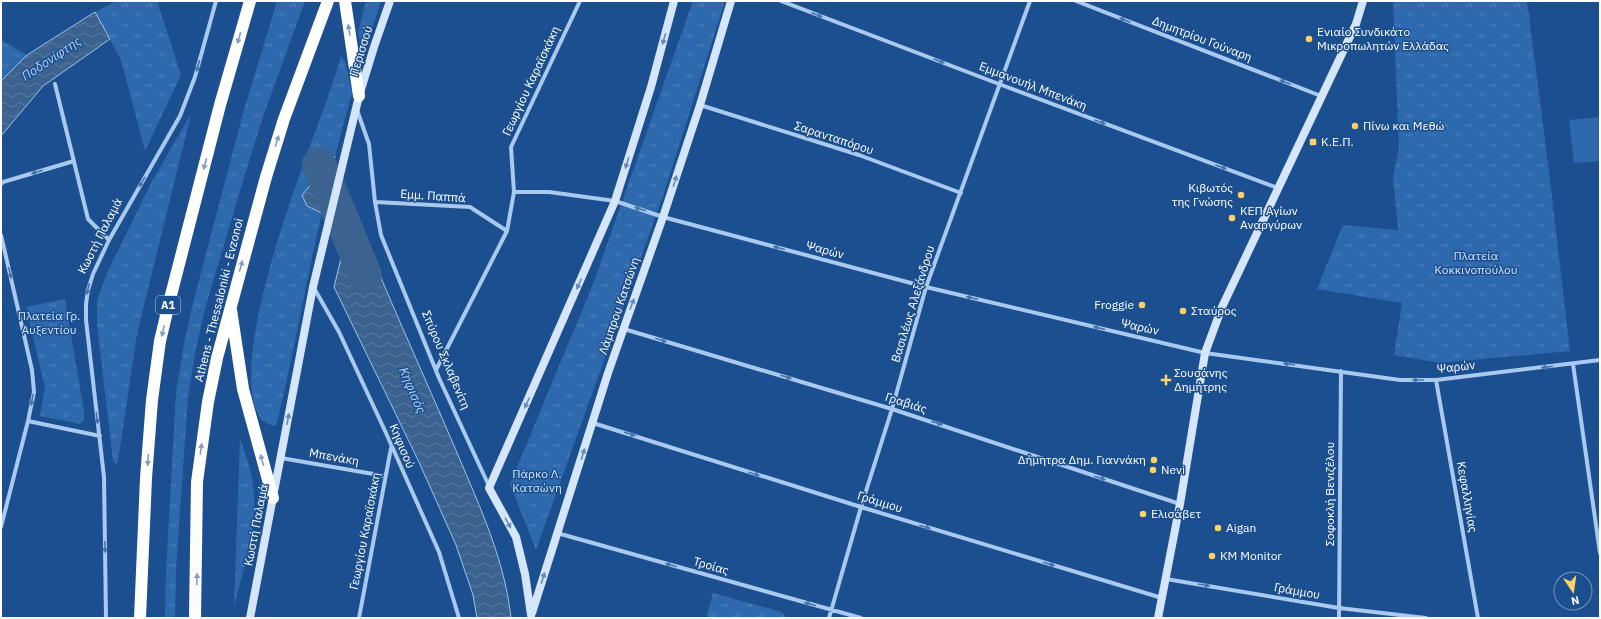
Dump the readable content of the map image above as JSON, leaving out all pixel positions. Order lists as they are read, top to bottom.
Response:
{
  "streets": {
    "highway": ["Athens - Thessaloniki - Evzonoi", "Α1"],
    "street": [
      "Δημητρίου Γούναρη",
      "Περισσού",
      "Γεωργίου Καραϊσκάκη",
      "Εμμανουήλ Μπενάκη",
      "Σαρανταπόρου",
      "Εμμ. Παππά",
      "Κωστή Παλαμά",
      "Ψαρών",
      "Βασιλέως Αλεξάνδρου",
      "Λάμπρου Κατσώνη",
      "Σπύρου Σκλαβενίτη",
      "Γραβιάς",
      "Κηφισού",
      "Μπενάκη",
      "Σοφοκλή Βενιζέλου",
      "Κεφαλληνίας",
      "Γράμμου",
      "Τροίας"
    ]
  },
  "crossings": [
    ["Περισσού", "Κωστή Παλαμά"],
    ["Περισσού", "Σπύρου Σκλαβενίτη"],
    ["Γεωργίου Καραϊσκάκη", "Εμμ. Παππά"],
    ["Γεωργίου Καραϊσκάκη", "Σπύρου Σκλαβενίτη"],
    ["Γεωργίου Καραϊσκάκη", "Κηφισού"],
    ["Γεωργίου Καραϊσκάκη", "Μπενάκη"],
    ["Εμμανουήλ Μπενάκη", "Βασιλέως Αλεξάνδρου"],
    ["Σαρανταπόρου", "Βασιλέως Αλεξάνδρου"],
    ["Σαρανταπόρου", "Λάμπρου Κατσώνη"],
    ["Εμμ. Παππά", "Σπύρου Σκλαβενίτη"],
    ["Κωστή Παλαμά", "Σπύρου Σκλαβενίτη"],
    ["Κωστή Παλαμά", "Κηφισού"],
    ["Κωστή Παλαμά", "Μπενάκη"],
    ["Ψαρών", "Βασιλέως Αλεξάνδρου"],
    ["Ψαρών", "Λάμπρου Κατσώνη"],
    ["Ψαρών", "Σοφοκλή Βενιζέλου"],
    ["Ψαρών", "Κεφαλληνίας"],
    ["Βασιλέως Αλεξάνδρου", "Γραβιάς"],
    ["Βασιλέως Αλεξάνδρου", "Γράμμου"],
    ["Βασιλέως Αλεξάνδρου", "Τροίας"],
    ["Λάμπρου Κατσώνη", "Σπύρου Σκλαβενίτη"],
    ["Λάμπρου Κατσώνη", "Γραβιάς"],
    ["Λάμπρου Κατσώνη", "Γράμμου"],
    ["Λάμπρου Κατσώνη", "Τροίας"],
    ["Σοφοκλή Βενιζέλου", "Γράμμου"]
  ],
  "one_way": [
    "Δημητρίου Γούναρη",
    "Εμμανουήλ Μπενάκη",
    "Ψαρών",
    "Γραβιάς",
    "Γράμμου",
    "Τροίας"
  ],
  "water": ["Ποδονίφτης", "Κηφισός"],
  "parks": ["Πλατεία Κοκκινοπούλου", "Πλατεία Γρ. Αυξεντίου", "Πάρκο Λ. Κατσώνη"],
  "places": {
    "other": [
      "Ενιαίο Συνδικάτο Μικροπωλητών Ελλάδας",
      "Πίνω και Μεθώ",
      "Κιβωτός της Γνώσης",
      "ΚΕΠ Αγίων Αναργύρων",
      "Froggie",
      "Σταύρος",
      "Δήμητρα Δημ. Γιαννάκη",
      "Nevi",
      "Ελισάβετ",
      "Aigan",
      "KM Monitor"
    ],
    "transit": ["Κ.Ε.Π."],
    "health": ["Σουσάνης Δημήτρης"]
  },
  "north": "bottom"
}
